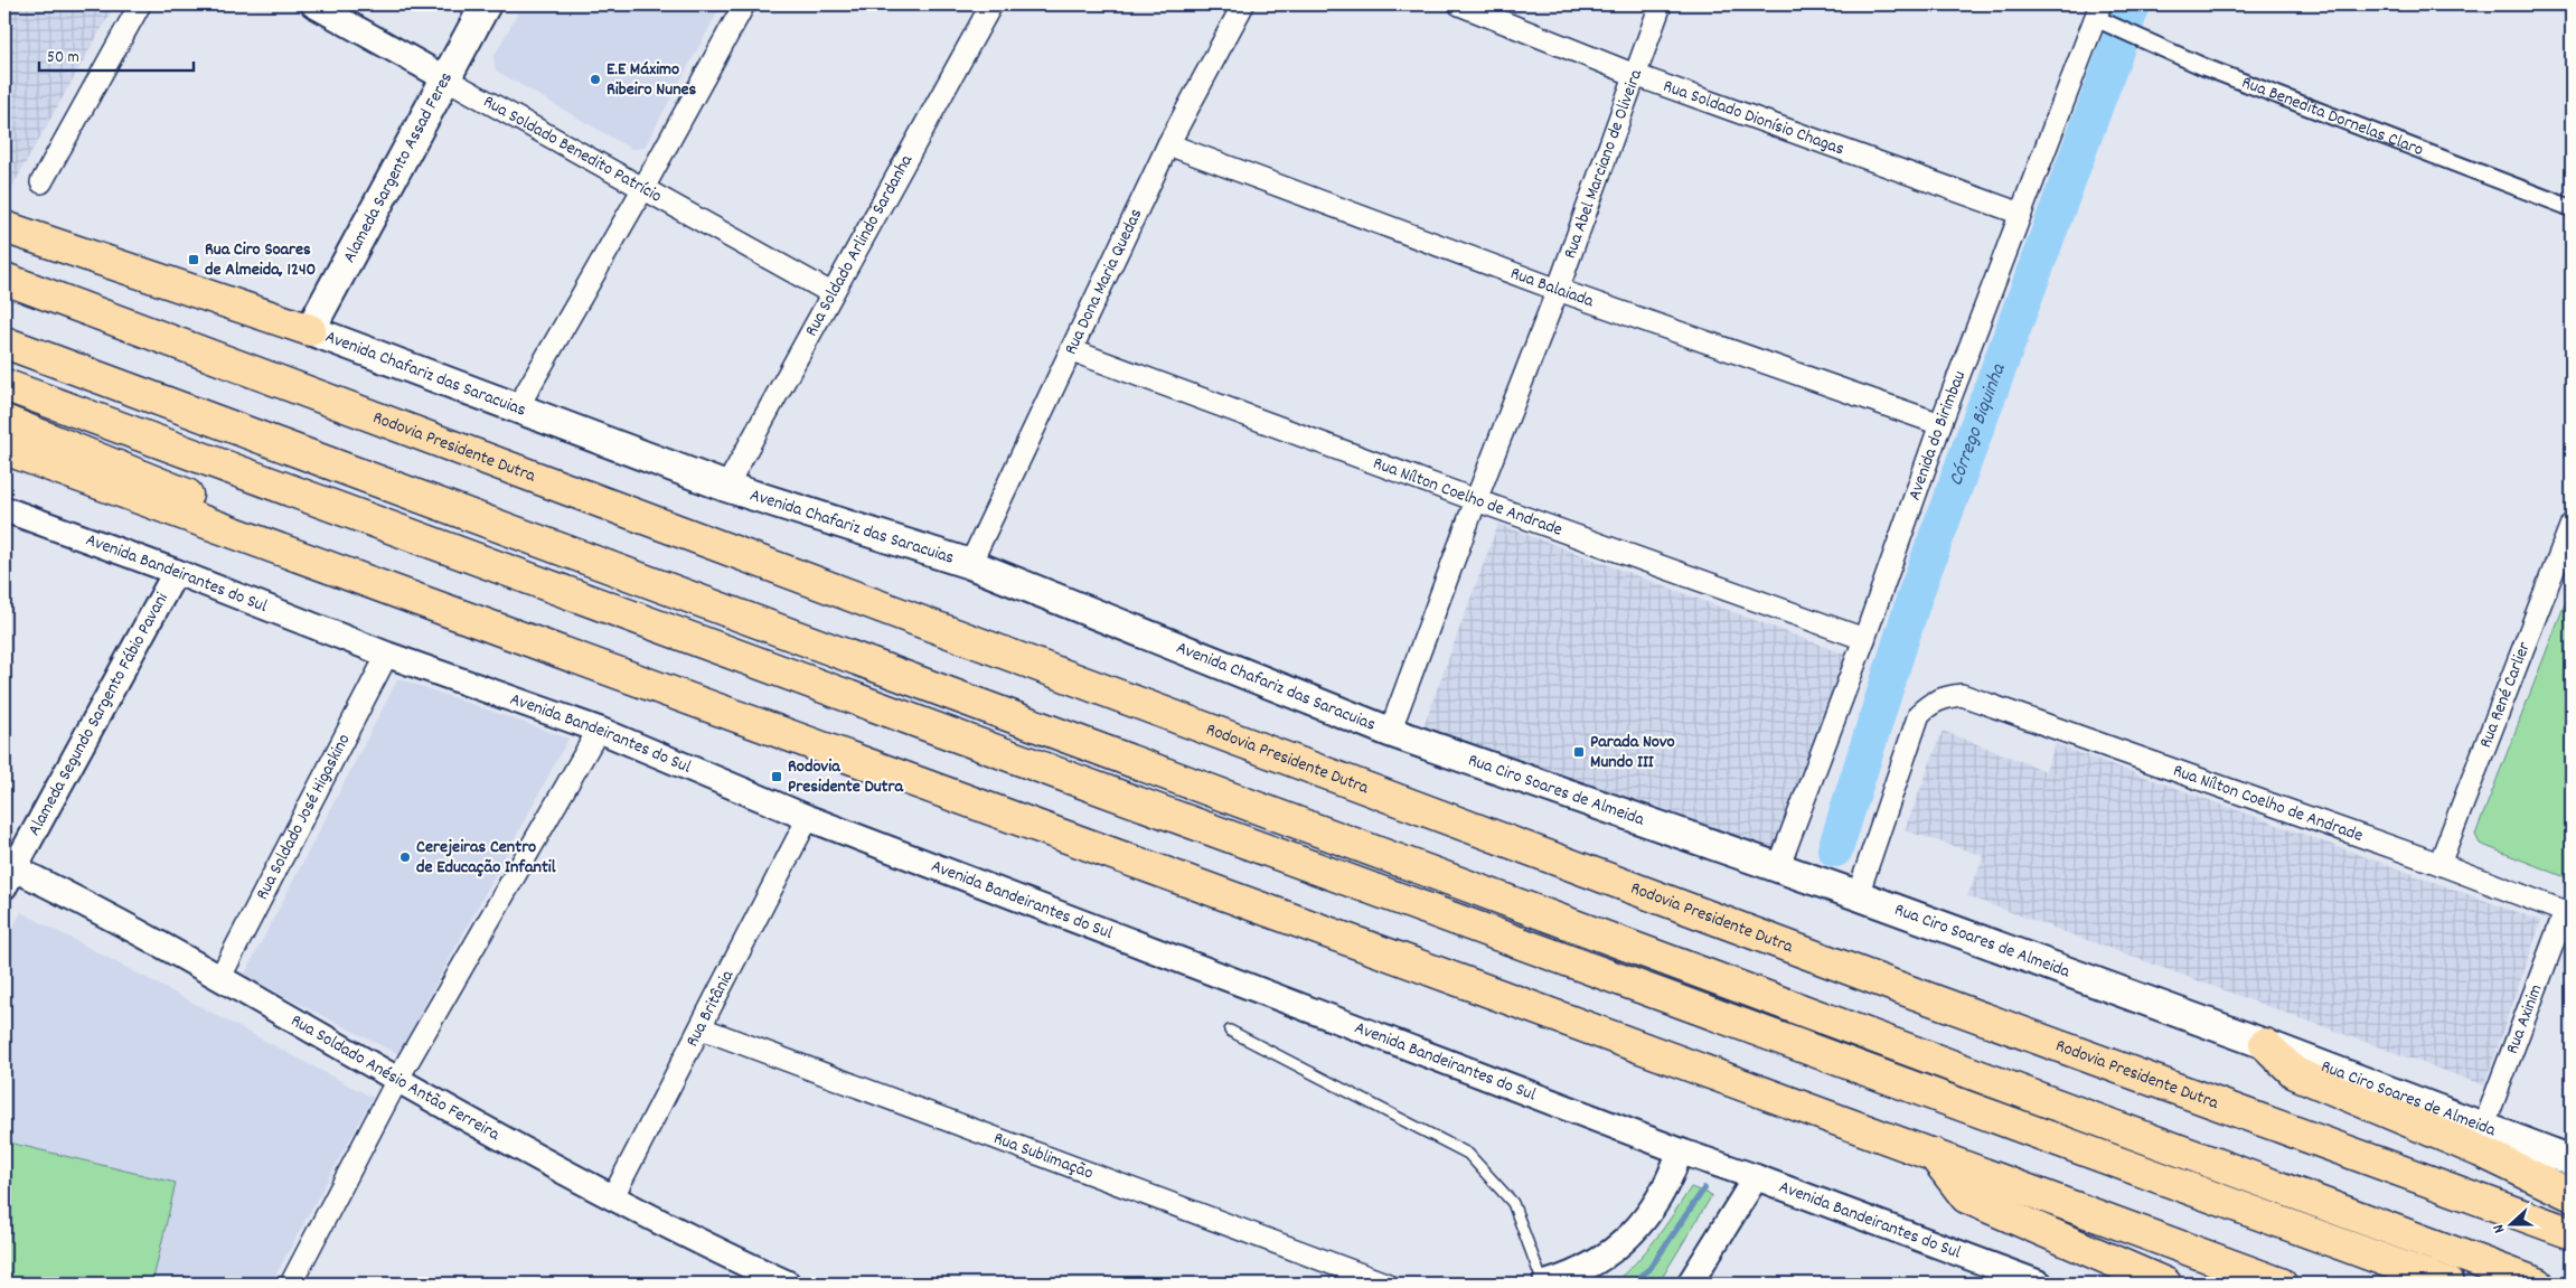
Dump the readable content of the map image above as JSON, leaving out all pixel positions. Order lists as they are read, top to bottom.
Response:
{
  "streets": {
    "highway": ["Rodovia Presidente Dutra"],
    "main road": ["Alameda Sargento Assad Feres", "Avenida Chafariz das Saracuias", "Rua Ciro Soares de Almeida"],
    "street": [
      "Rua Benedita Dornelas Claro",
      "Rua Soldado Dionísio Chagas",
      "Rua Soldado Benedito Patrício",
      "Rua Abel Marciano de Oliveira",
      "Rua Soldado Arlindo Sardanha",
      "Rua Dona Maria Quedas",
      "Rua Balaiada",
      "Avenida do Birimbau",
      "Rua Nílton Coelho de Andrade",
      "Avenida Bandeirantes do Sul",
      "Rua René Carlier",
      "Alameda Segundo Sargento Fábio Pavani",
      "Rua Soldado José Higaskino",
      "Rua Britânia",
      "Rua Axinim",
      "Rua Soldado Anésio Antão Ferreira",
      "Rua Sublimação"
    ]
  },
  "crossings": [
    ["Rua Benedita Dornelas Claro", "Avenida do Birimbau"],
    ["Rua Soldado Dionísio Chagas", "Rua Abel Marciano de Oliveira"],
    ["Rua Soldado Dionísio Chagas", "Avenida do Birimbau"],
    ["Rua Soldado Benedito Patrício", "Alameda Sargento Assad Feres"],
    ["Rua Soldado Benedito Patrício", "Rua Soldado Arlindo Sardanha"],
    ["Rua Abel Marciano de Oliveira", "Rua Balaiada"],
    ["Rua Abel Marciano de Oliveira", "Avenida Chafariz das Saracuias"],
    ["Rua Abel Marciano de Oliveira", "Rua Nílton Coelho de Andrade"],
    ["Rua Abel Marciano de Oliveira", "Rua Ciro Soares de Almeida"],
    ["Alameda Sargento Assad Feres", "Avenida Chafariz das Saracuias"],
    ["Rua Soldado Arlindo Sardanha", "Avenida Chafariz das Saracuias"],
    ["Rua Dona Maria Quedas", "Rua Balaiada"],
    ["Rua Dona Maria Quedas", "Avenida Chafariz das Saracuias"],
    ["Rua Dona Maria Quedas", "Rua Nílton Coelho de Andrade"],
    ["Rua Balaiada", "Avenida do Birimbau"],
    ["Avenida Chafariz das Saracuias", "Rua Ciro Soares de Almeida"],
    ["Avenida do Birimbau", "Rua Nílton Coelho de Andrade"],
    ["Avenida do Birimbau", "Rua Ciro Soares de Almeida"],
    ["Rua Nílton Coelho de Andrade", "Rua René Carlier"],
    ["Rua Nílton Coelho de Andrade", "Rua Ciro Soares de Almeida"],
    ["Rua Nílton Coelho de Andrade", "Rua Axinim"],
    ["Avenida Bandeirantes do Sul", "Alameda Segundo Sargento Fábio Pavani"],
    ["Avenida Bandeirantes do Sul", "Rua Soldado José Higaskino"],
    ["Avenida Bandeirantes do Sul", "Rua Britânia"],
    ["Alameda Segundo Sargento Fábio Pavani", "Rua Soldado Anésio Antão Ferreira"],
    ["Rua Ciro Soares de Almeida", "Rua Axinim"],
    ["Rua Soldado José Higaskino", "Rua Soldado Anésio Antão Ferreira"],
    ["Rua Britânia", "Rua Soldado Anésio Antão Ferreira"],
    ["Rua Britânia", "Rua Sublimação"]
  ],
  "water": ["Córrego Biquinha"],
  "places": {
    "other": ["E.E Máximo Ribeiro Nunes", "Cerejeiras Centro de Educação Infantil"],
    "transit": ["Rua Ciro Soares de Almeida, 1240", "Parada Novo Mundo III", "Rodovia Presidente Dutra"]
  },
  "scale_bar": "50 m",
  "north": "left"
}
